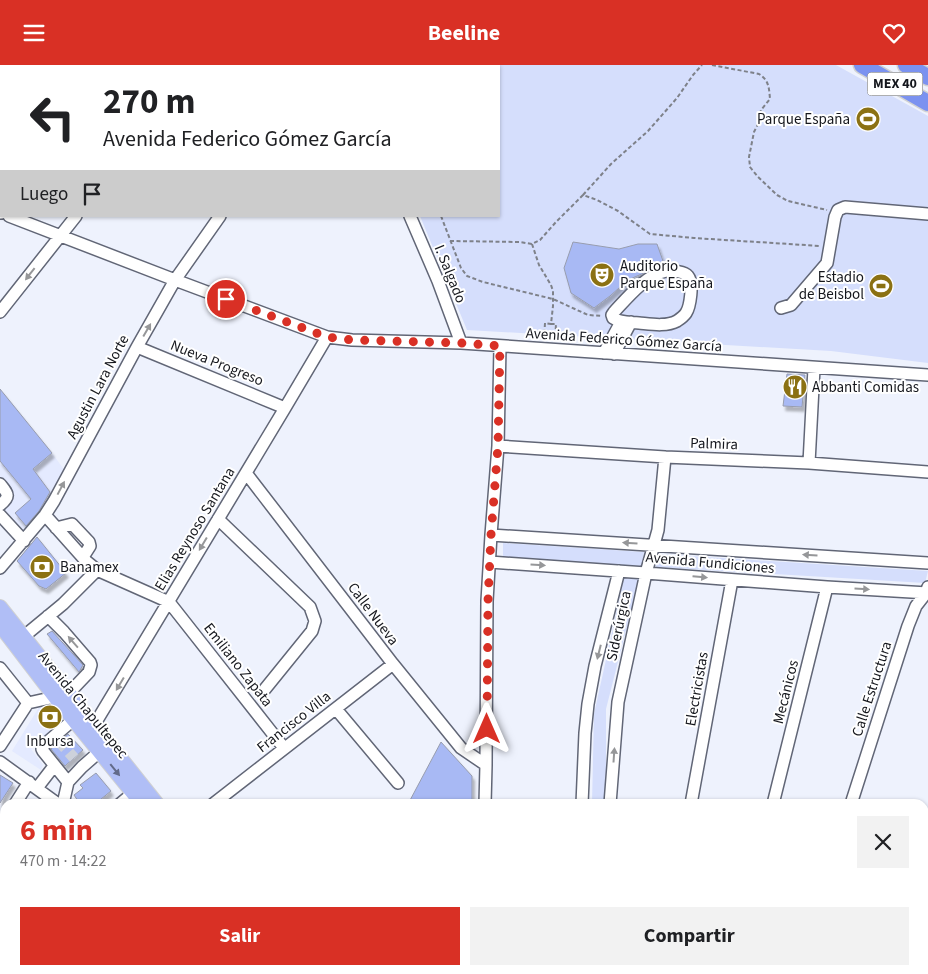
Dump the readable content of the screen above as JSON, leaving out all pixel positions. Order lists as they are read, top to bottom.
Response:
{
  "streets": {
    "highway": ["MEX 40"],
    "main road": ["Avenida Chapultepec"],
    "street": [
      "I. Salgado",
      "Avenida Federico Gómez García",
      "Nueva Progreso",
      "Agustin Lara Norte",
      "Palmira",
      "Elias Reynoso Santana",
      "Avenida Fundiciones",
      "Calle Nueva",
      "Siderúrgica",
      "Emiliano Zapata",
      "Electricistas",
      "Calle Estructura",
      "Mecánicos",
      "Francisco Villa"
    ]
  },
  "crossings": [
    ["I. Salgado", "Avenida Federico Gómez García"],
    ["Avenida Federico Gómez García", "Agustin Lara Norte"],
    ["Avenida Federico Gómez García", "Elias Reynoso Santana"],
    ["Nueva Progreso", "Agustin Lara Norte"],
    ["Nueva Progreso", "Elias Reynoso Santana"],
    ["Palmira", "Siderúrgica"],
    ["Elias Reynoso Santana", "Calle Nueva"],
    ["Elias Reynoso Santana", "Emiliano Zapata"],
    ["Elias Reynoso Santana", "Avenida Chapultepec"],
    ["Avenida Fundiciones", "Siderúrgica"],
    ["Avenida Fundiciones", "Electricistas"],
    ["Avenida Fundiciones", "Calle Estructura"],
    ["Avenida Fundiciones", "Mecánicos"],
    ["Calle Nueva", "Francisco Villa"],
    ["Emiliano Zapata", "Francisco Villa"]
  ],
  "one_way": ["Agustin Lara Norte"],
  "places": {
    "sports": ["Parque España", "Estadio de Beisbol"],
    "theatre": ["Auditorio Parque España"],
    "restaurant": ["Abbanti Comidas"],
    "bank": ["Banamex", "Inbursa"]
  },
  "page": {
    "header": "Beeline",
    "turn": ["270 m", "Avenida Federico Gómez García"],
    "then": "Luego",
    "heading": ["6 min", "470 m · 14:22"],
    "buttons": ["Salir", "Compartir"]
  }
}
